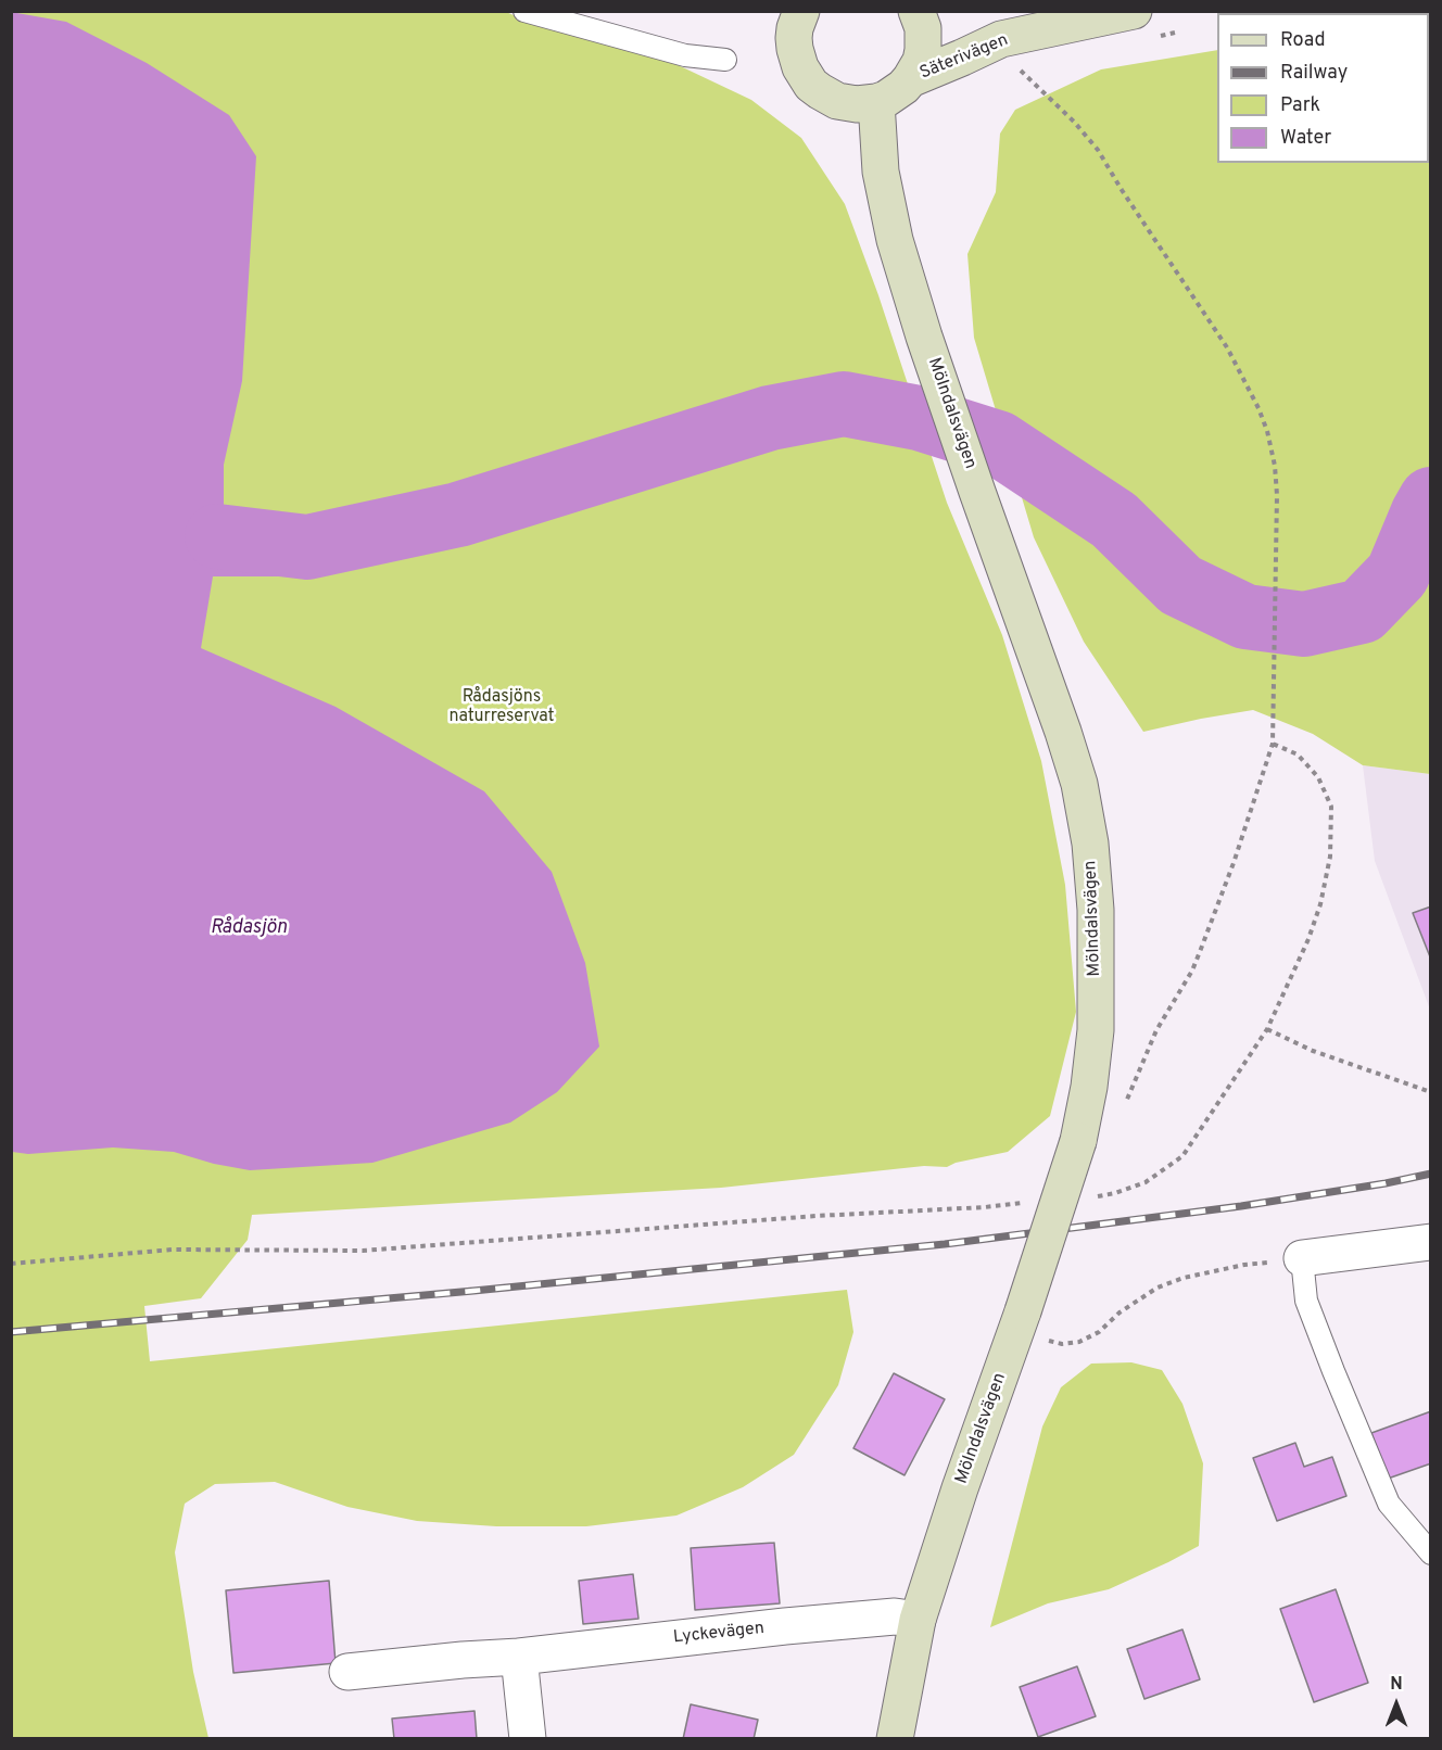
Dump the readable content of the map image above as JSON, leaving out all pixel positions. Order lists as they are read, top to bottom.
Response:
{
  "streets": {
    "street": ["Säterivägen", "Mölndalsvägen", "Lyckevägen"]
  },
  "crossings": [
    ["Mölndalsvägen", "Lyckevägen"]
  ],
  "water": ["Rådasjön"],
  "parks": ["Rådasjöns naturreservat"],
  "legend": [
    "Road",
    "Railway",
    "Park",
    "Water"
  ],
  "north": "top"
}
